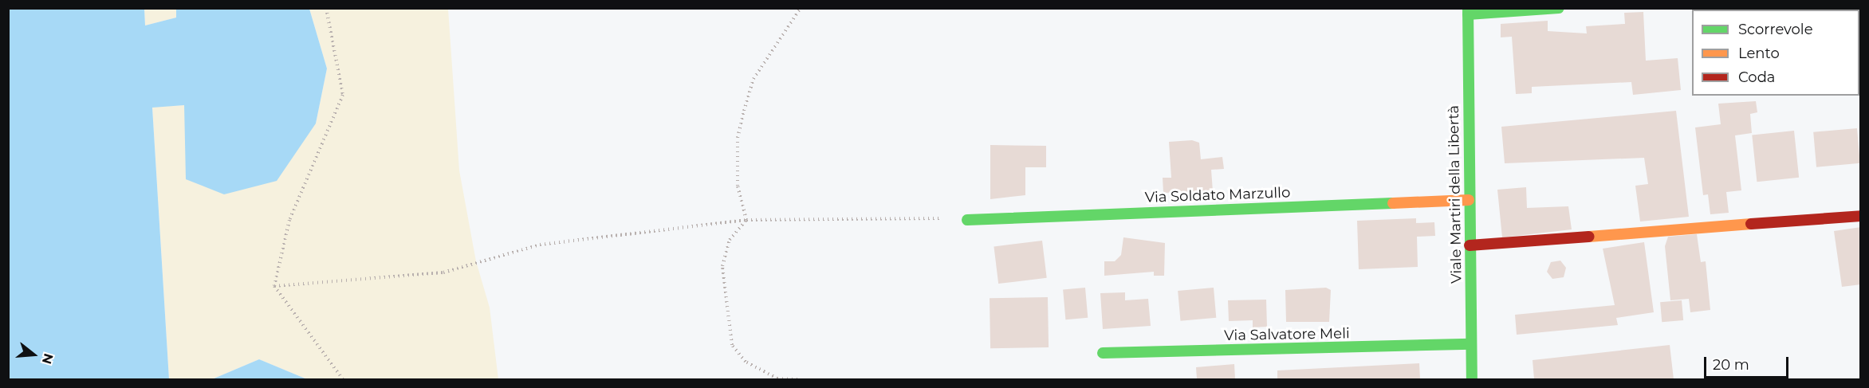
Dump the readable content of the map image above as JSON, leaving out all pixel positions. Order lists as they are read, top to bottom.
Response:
{
  "streets": {
    "street": ["Viale Martiri della Libertà", "Via Soldato Marzullo", "Via Salvatore Meli"]
  },
  "crossings": [
    ["Viale Martiri della Libertà", "Via Soldato Marzullo"],
    ["Viale Martiri della Libertà", "Via Salvatore Meli"]
  ],
  "legend": ["Scorrevole", "Lento", "Coda"],
  "scale_bar": "20 m",
  "north": "right"
}
